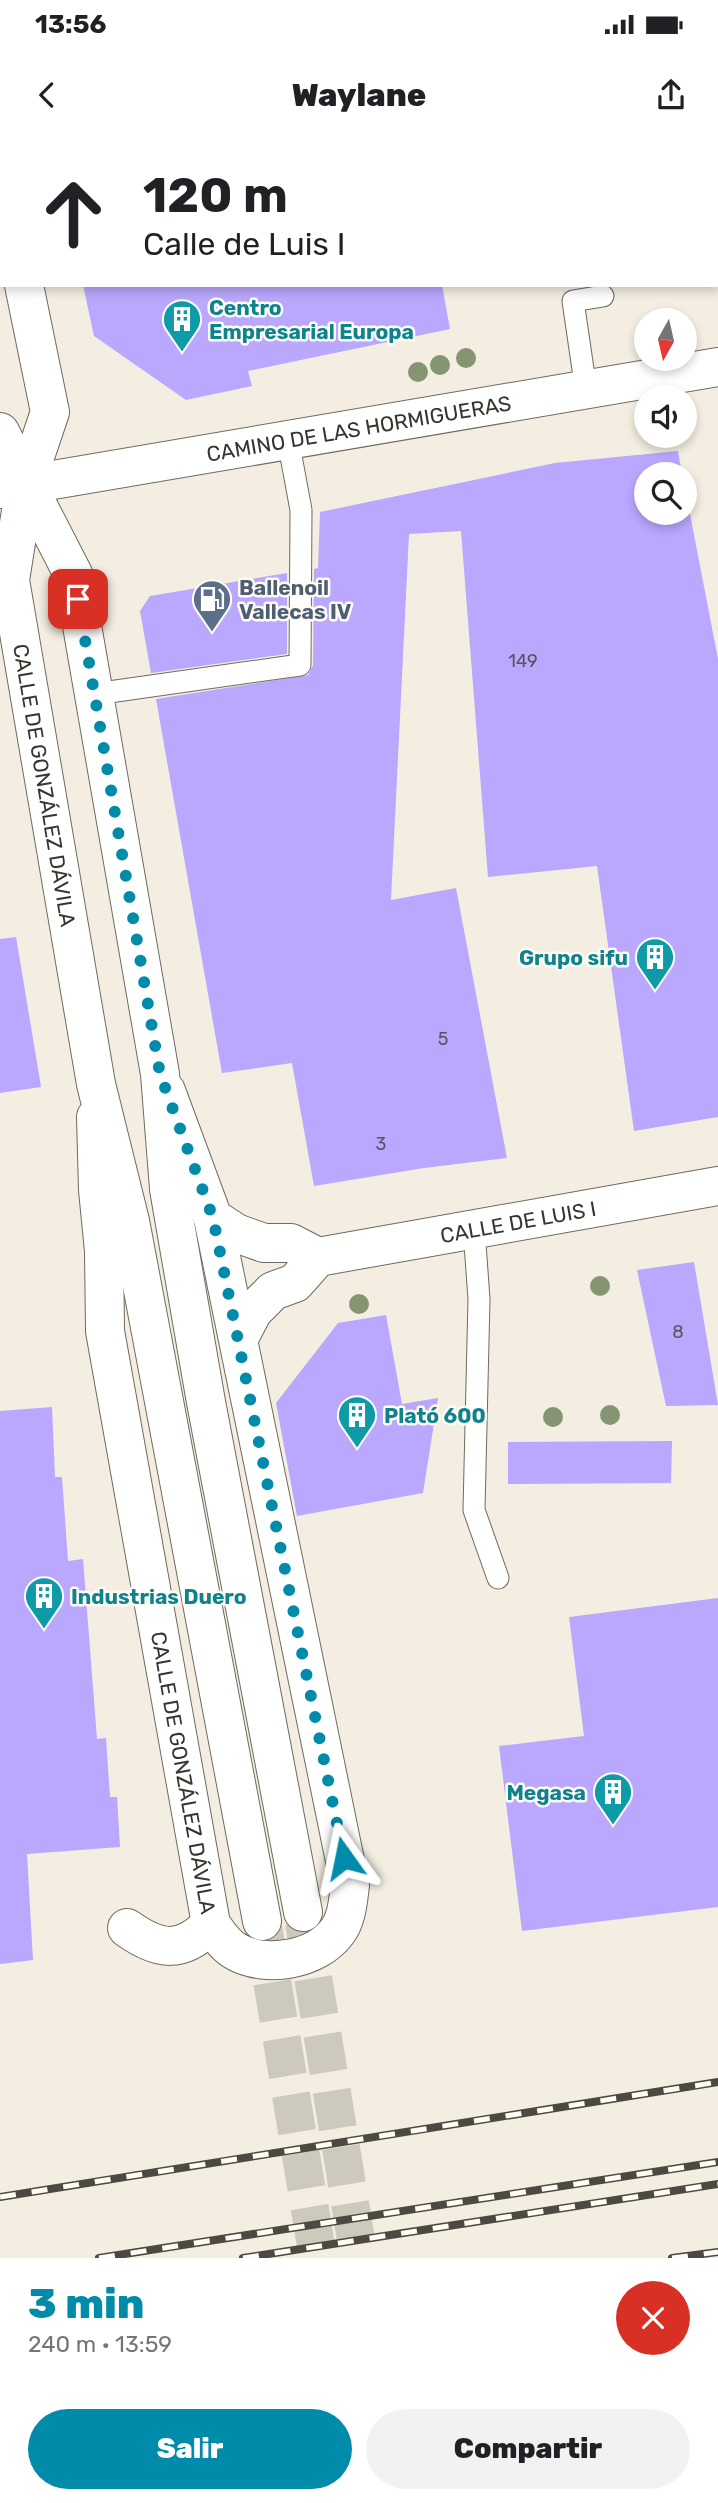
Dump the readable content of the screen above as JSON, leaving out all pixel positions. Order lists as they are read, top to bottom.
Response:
{
  "streets": {
    "street": ["CAMINO DE LAS HORMIGUERAS", "CALLE DE GONZÁLEZ DÁVILA", "CALLE DE LUIS I"]
  },
  "crossings": [
    ["CAMINO DE LAS HORMIGUERAS", "CALLE DE GONZÁLEZ DÁVILA"]
  ],
  "places": {
    "building": [
      "Centro Empresarial Europa",
      "Grupo sifu",
      "Plató 600",
      "Industrias Duero",
      "Megasa"
    ],
    "fuel station": ["Ballenoil Vallecas IV"]
  },
  "house_numbers": [
    "149",
    "5",
    "3",
    "8"
  ],
  "north": "bottom",
  "page": {
    "status": "13:56",
    "header": "Waylane",
    "turn": ["120 m", "Calle de Luis I"],
    "heading": ["3 min", "240 m · 13:59"],
    "buttons": ["Salir", "Compartir"]
  }
}
